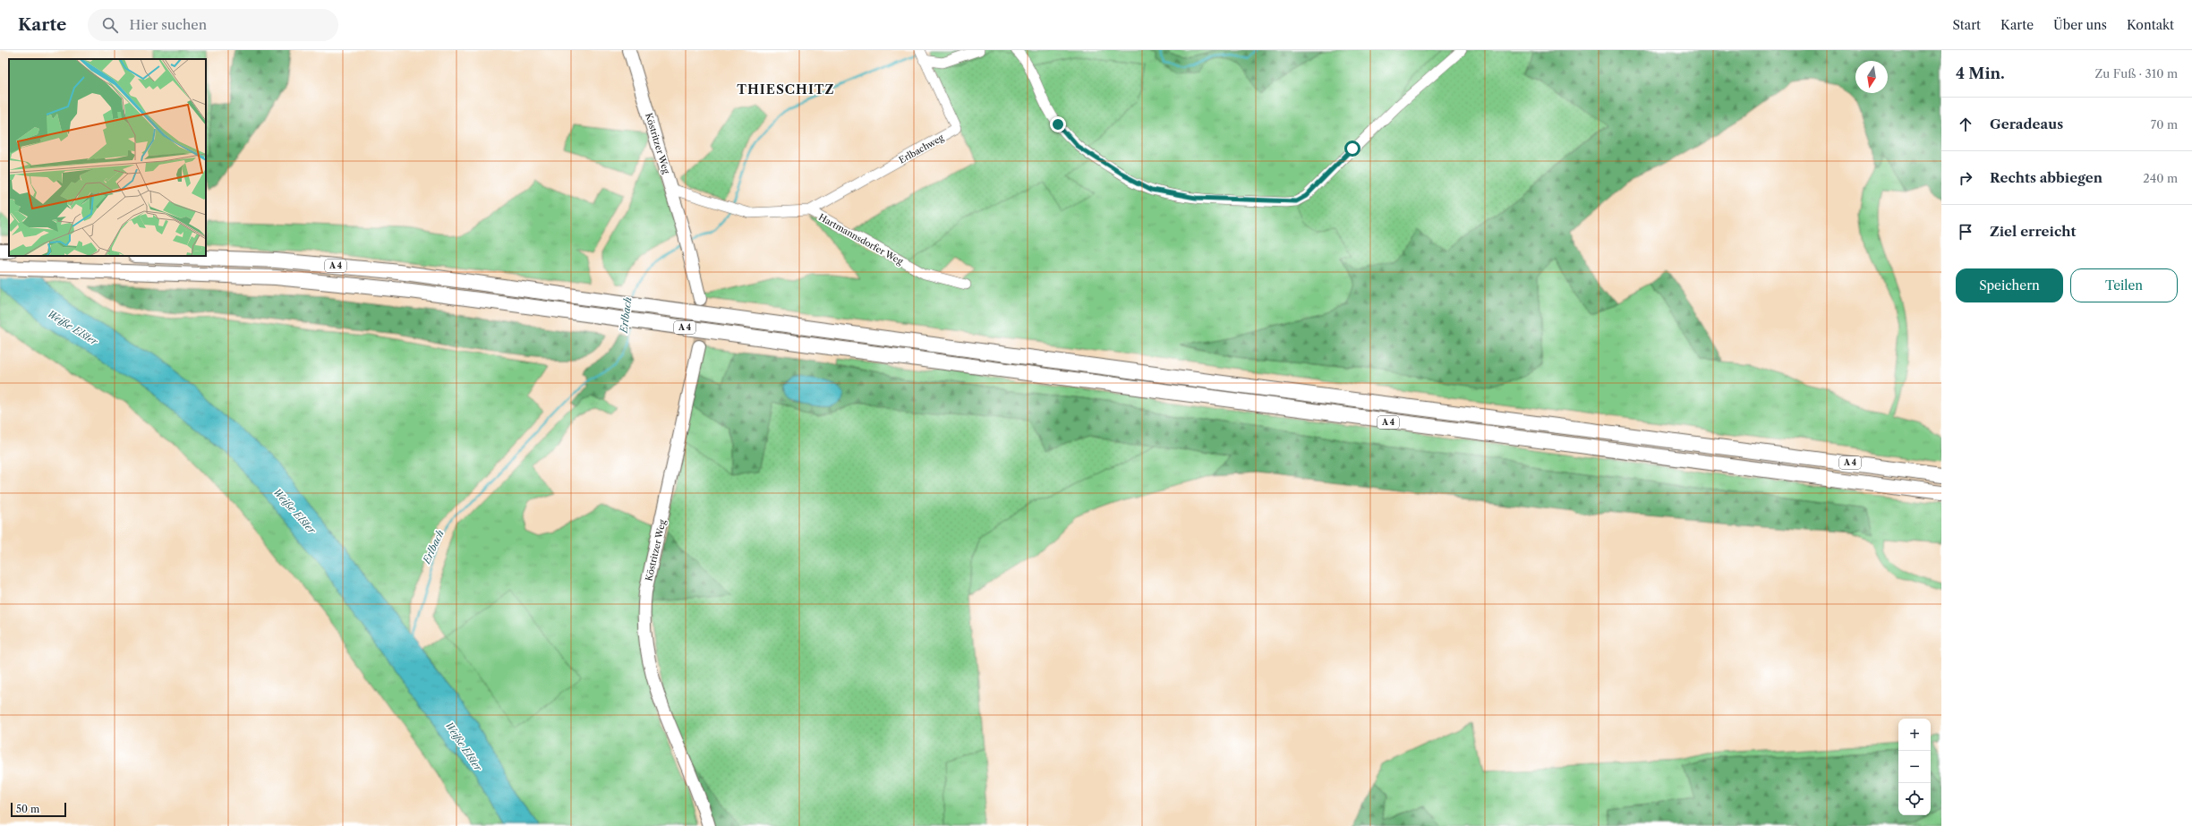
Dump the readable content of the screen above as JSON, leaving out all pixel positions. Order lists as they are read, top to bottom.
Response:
{
  "streets": {
    "highway": ["A 4"],
    "main road": ["Köstritzer Weg"],
    "street": ["Erlbachweg", "Hartmannsdorfer Weg"]
  },
  "crossings": [
    ["Köstritzer Weg", "Hartmannsdorfer Weg"],
    ["Erlbachweg", "Hartmannsdorfer Weg"]
  ],
  "districts": ["THIESCHITZ"],
  "water": ["Erlbach", "Weiße Elster"],
  "scale_bar": "50 m",
  "north": "bottom",
  "page": {
    "header": "Karte",
    "search": "Hier suchen",
    "nav": [
      "Start",
      "Karte",
      "Über uns",
      "Kontakt"
    ],
    "heading": ["4 Min.", "Zu Fuß · 310 m"],
    "list": [
      ["Geradeaus", "70 m"],
      ["Rechts abbiegen", "240 m"],
      "Ziel erreicht"
    ],
    "buttons": ["Speichern", "Teilen"],
    "map_buttons": ["+", "−"],
    "scale": "50 m"
  }
}
